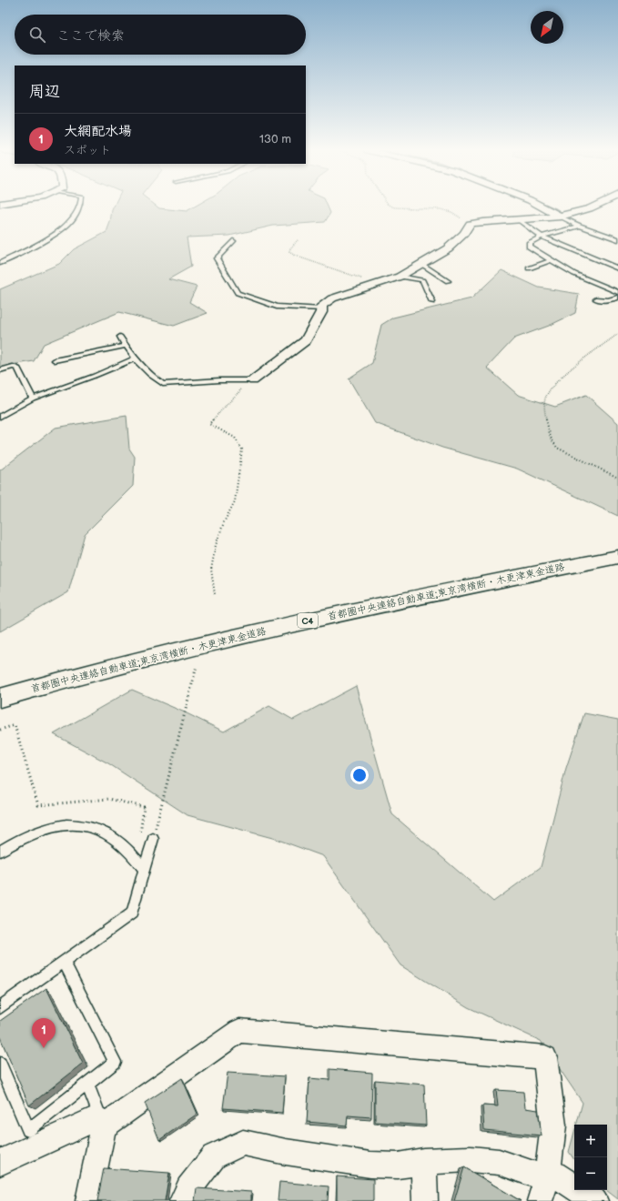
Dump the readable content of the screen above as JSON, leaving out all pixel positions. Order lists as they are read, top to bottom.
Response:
{
  "streets": {
    "highway": ["首都圏中央連絡自動車道;東京湾横断・木更津東金道路", "C4"]
  },
  "north": "bottom left",
  "page": {
    "search": "ここで検索",
    "heading": "周辺",
    "list": [
      {
        "mark": "1",
        "name": "大網配水場",
        "note": "スポット",
        "value": "130 m"
      }
    ],
    "pins": "1",
    "map_buttons": ["+", "−"]
  }
}
